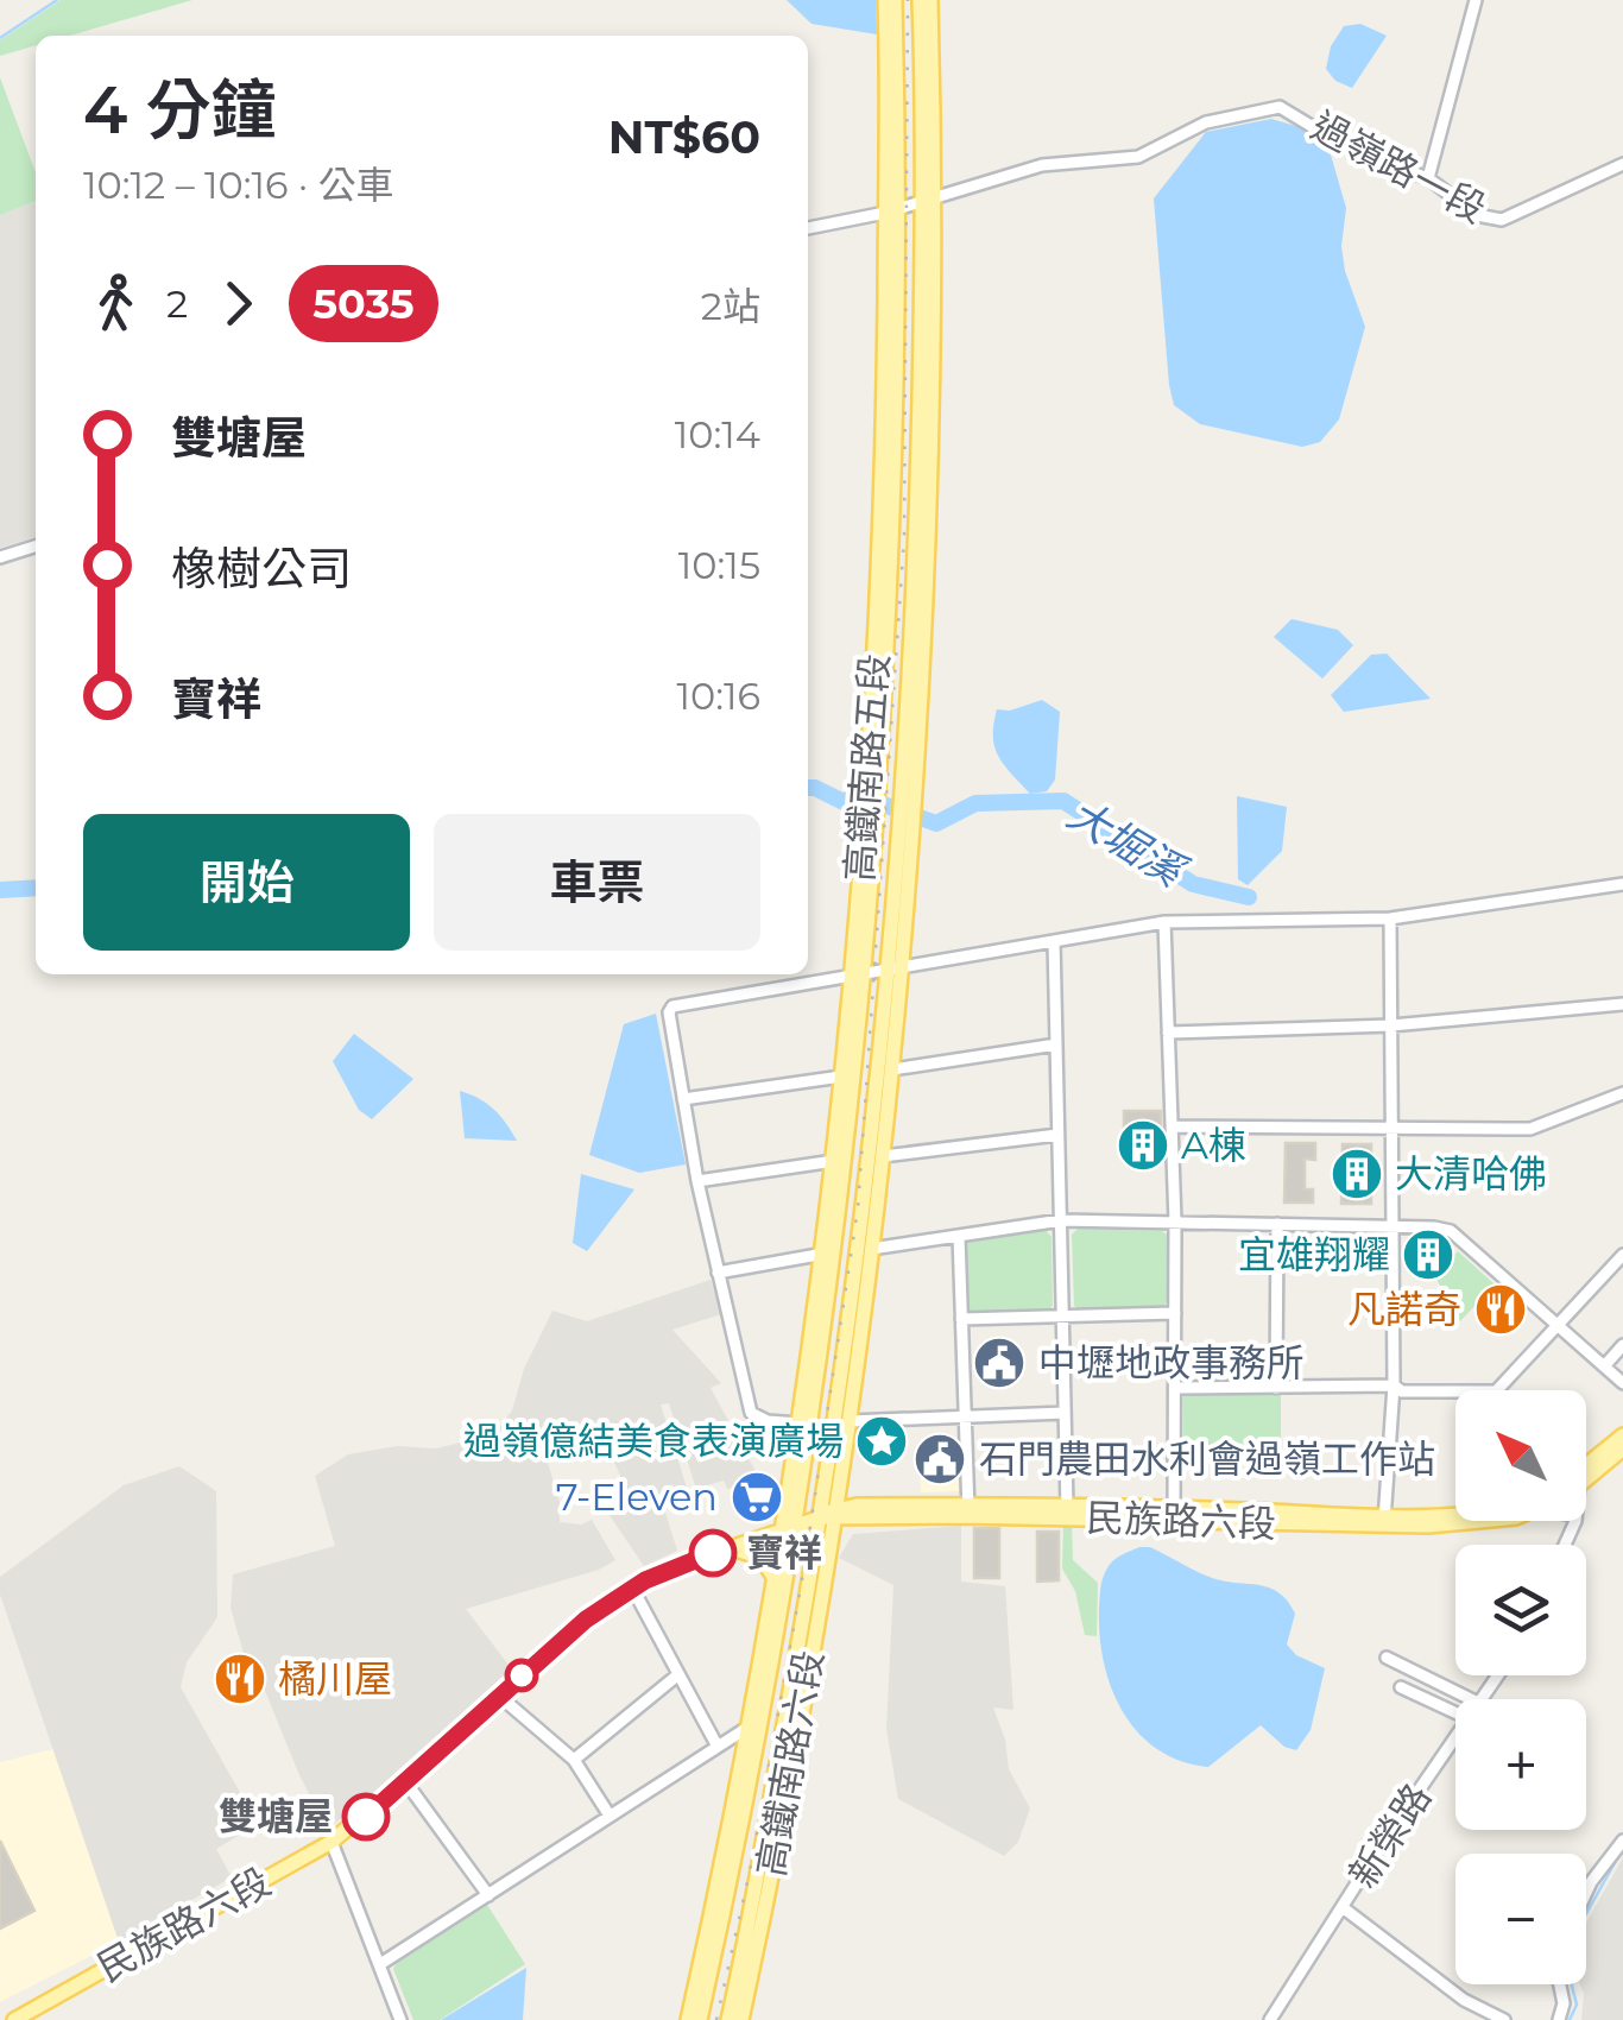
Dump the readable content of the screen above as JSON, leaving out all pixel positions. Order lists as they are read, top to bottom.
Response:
{
  "streets": {
    "main road": ["高鐵南路五段", "民族路六段", "高鐵南路六段"],
    "street": ["過嶺路一段", "新榮路"]
  },
  "crossings": [
    ["過嶺路一段", "高鐵南路五段"],
    ["高鐵南路五段", "民族路六段"],
    ["高鐵南路五段", "高鐵南路六段"],
    ["民族路六段", "高鐵南路六段"]
  ],
  "water": ["大堀溪"],
  "places": {
    "building": ["A棟", "大清哈佛", "宜雄翔耀"],
    "restaurant": ["凡諾奇", "橘川屋"],
    "public building": ["中壢地政事務所", "石門農田水利會過嶺工作站"],
    "place": ["過嶺億結美食表演廣場"],
    "supermarket": ["7-Eleven"],
    "other": ["寶祥", "雙塘屋"]
  },
  "lines": ["bus line 5035"],
  "north": "top left",
  "page": {
    "heading": ["4 分鐘", "10:12 – 10:16 · 公車", "NT$60"],
    "legs": ["2", "5035", "2站"],
    "list": [
      {
        "name": "雙塘屋",
        "value": "10:14"
      },
      {
        "name": "橡樹公司",
        "value": "10:15"
      },
      {
        "name": "寶祥",
        "value": "10:16"
      }
    ],
    "buttons": ["開始", "車票"],
    "map_buttons": ["+", "−"]
  }
}
